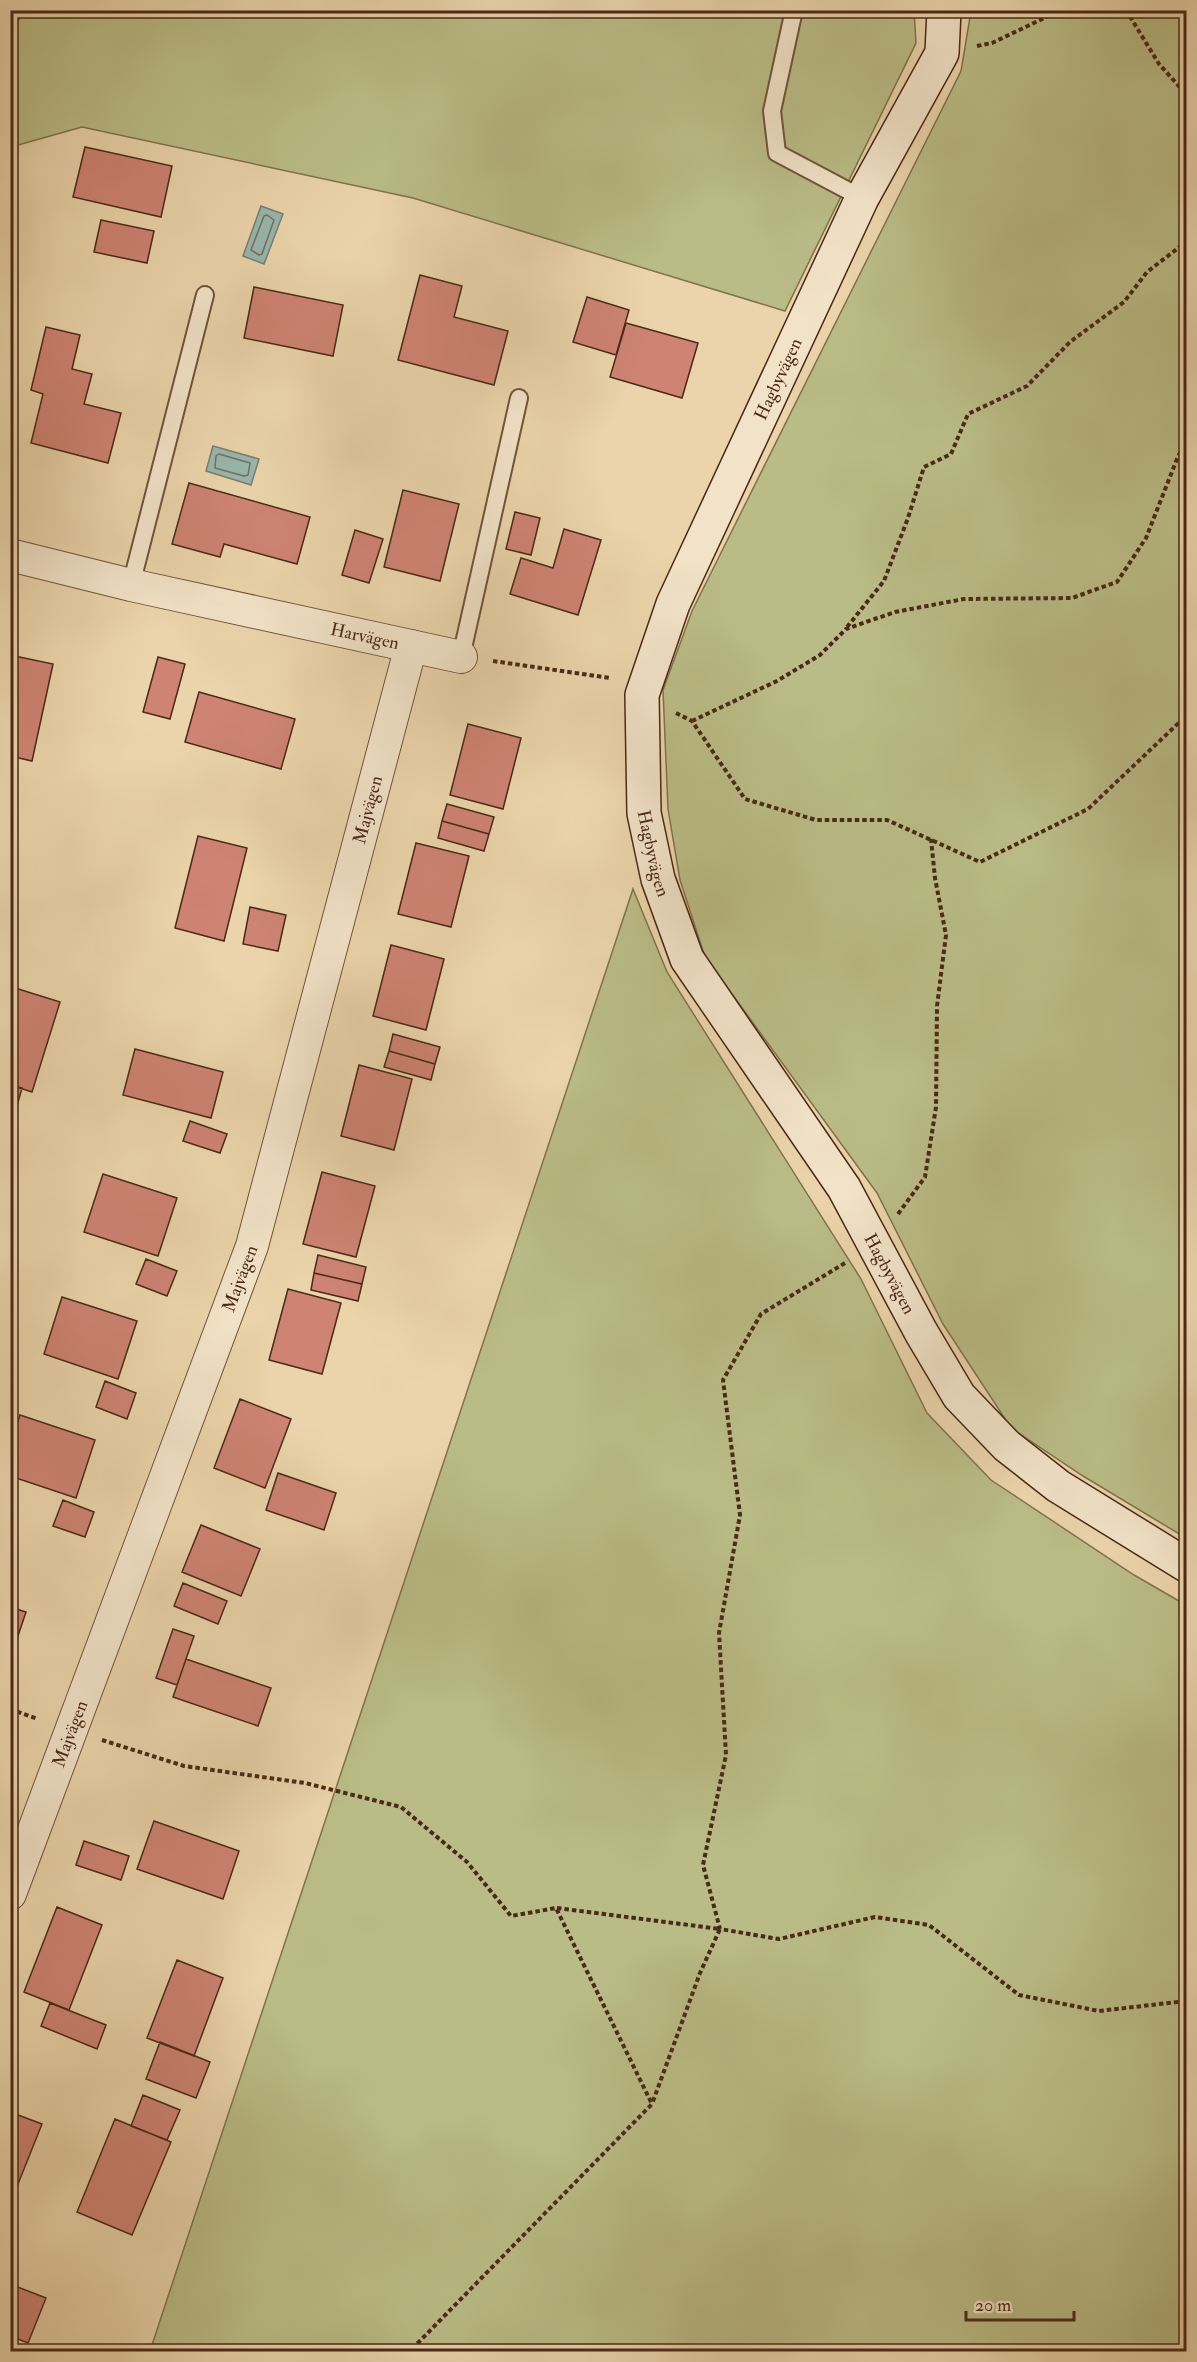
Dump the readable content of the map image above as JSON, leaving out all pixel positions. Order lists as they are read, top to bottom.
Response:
{
  "streets": {
    "street": ["Hagbyvägen", "Harvägen", "Majvägen"]
  },
  "crossings": [
    ["Harvägen", "Majvägen"]
  ],
  "scale_bar": "20 m"
}
